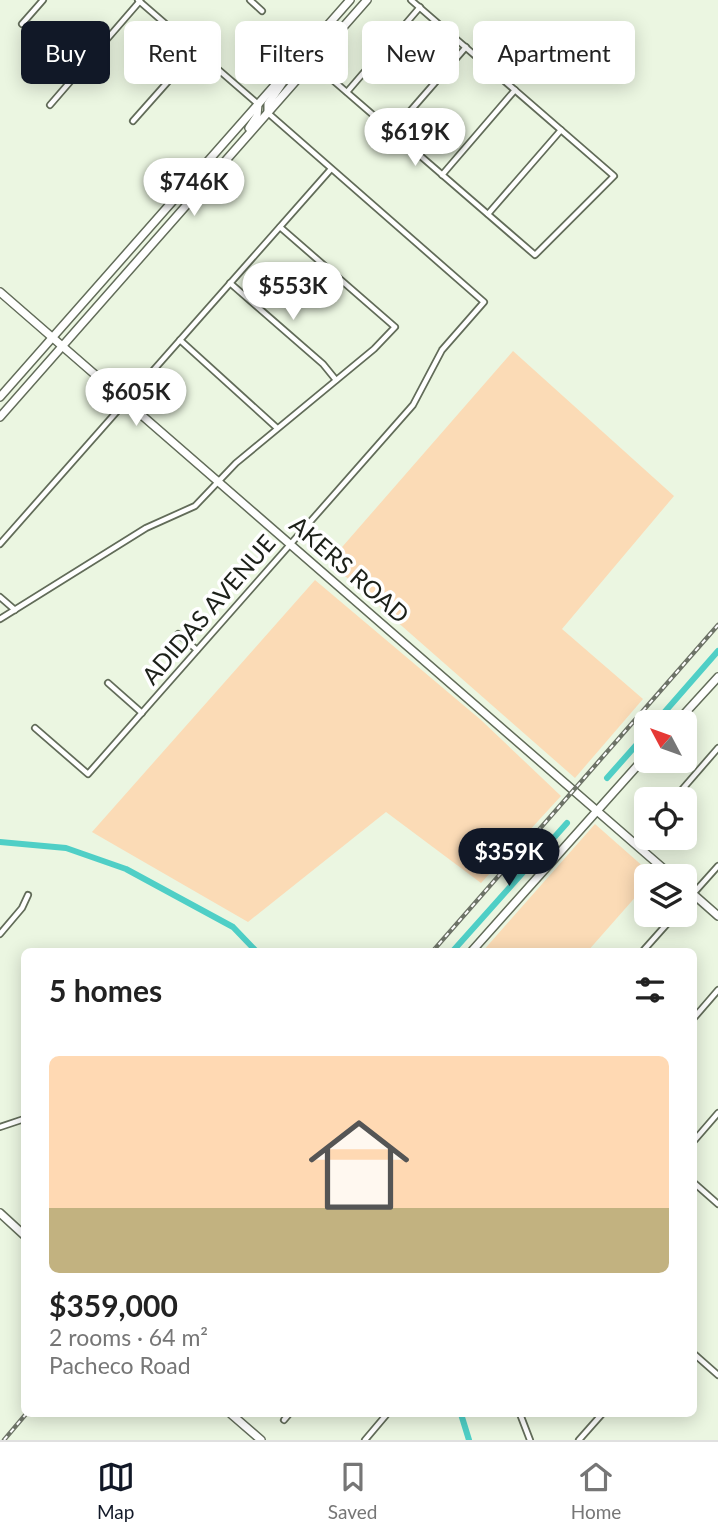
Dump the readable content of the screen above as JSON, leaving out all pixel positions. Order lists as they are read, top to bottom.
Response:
{
  "streets": {
    "main road": ["AKERS ROAD"],
    "street": ["ADIDAS AVENUE"]
  },
  "crossings": [
    ["AKERS ROAD", "ADIDAS AVENUE"]
  ],
  "north": "top left",
  "page": {
    "chip": [
      "Buy",
      "Rent",
      "Filters",
      "New",
      "Apartment"
    ],
    "price": [
      "$619K",
      "$746K",
      "$553K",
      "$605K",
      "$359K"
    ],
    "heading": "5 homes",
    "list": [
      {
        "name": "$359,000",
        "note": "2 rooms · 64 m² · Pacheco Road"
      }
    ],
    "tabs": ["Map", "Saved", "Home"]
  }
}
